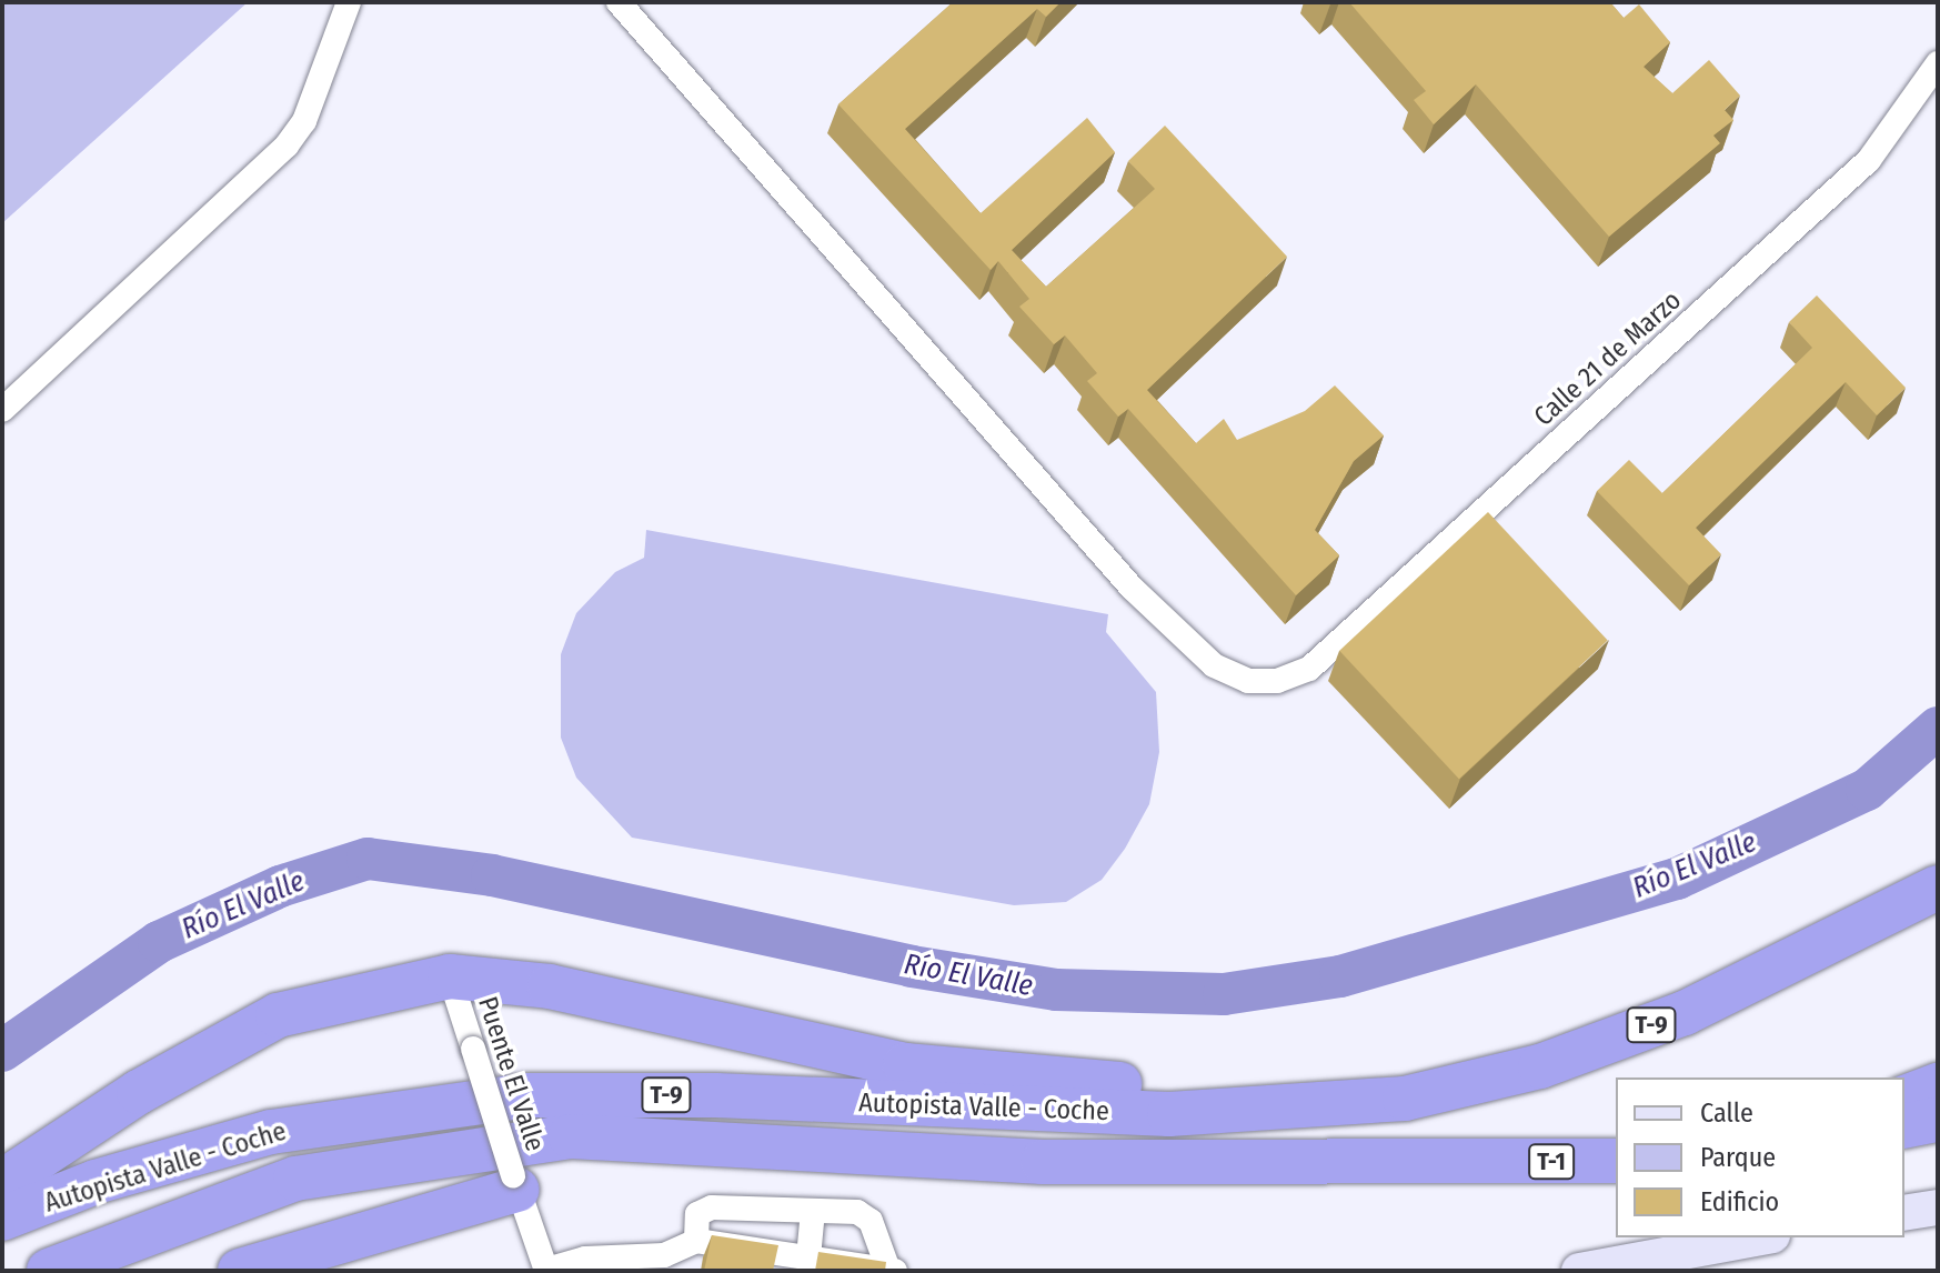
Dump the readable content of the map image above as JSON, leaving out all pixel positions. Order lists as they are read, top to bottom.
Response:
{
  "streets": {
    "highway": ["T-9", "Autopista Valle - Coche", "T-1"],
    "street": ["Calle 21 de Marzo", "Puente El Valle"]
  },
  "water": ["Río El Valle"],
  "legend": ["Calle", "Parque", "Edificio"]
}
